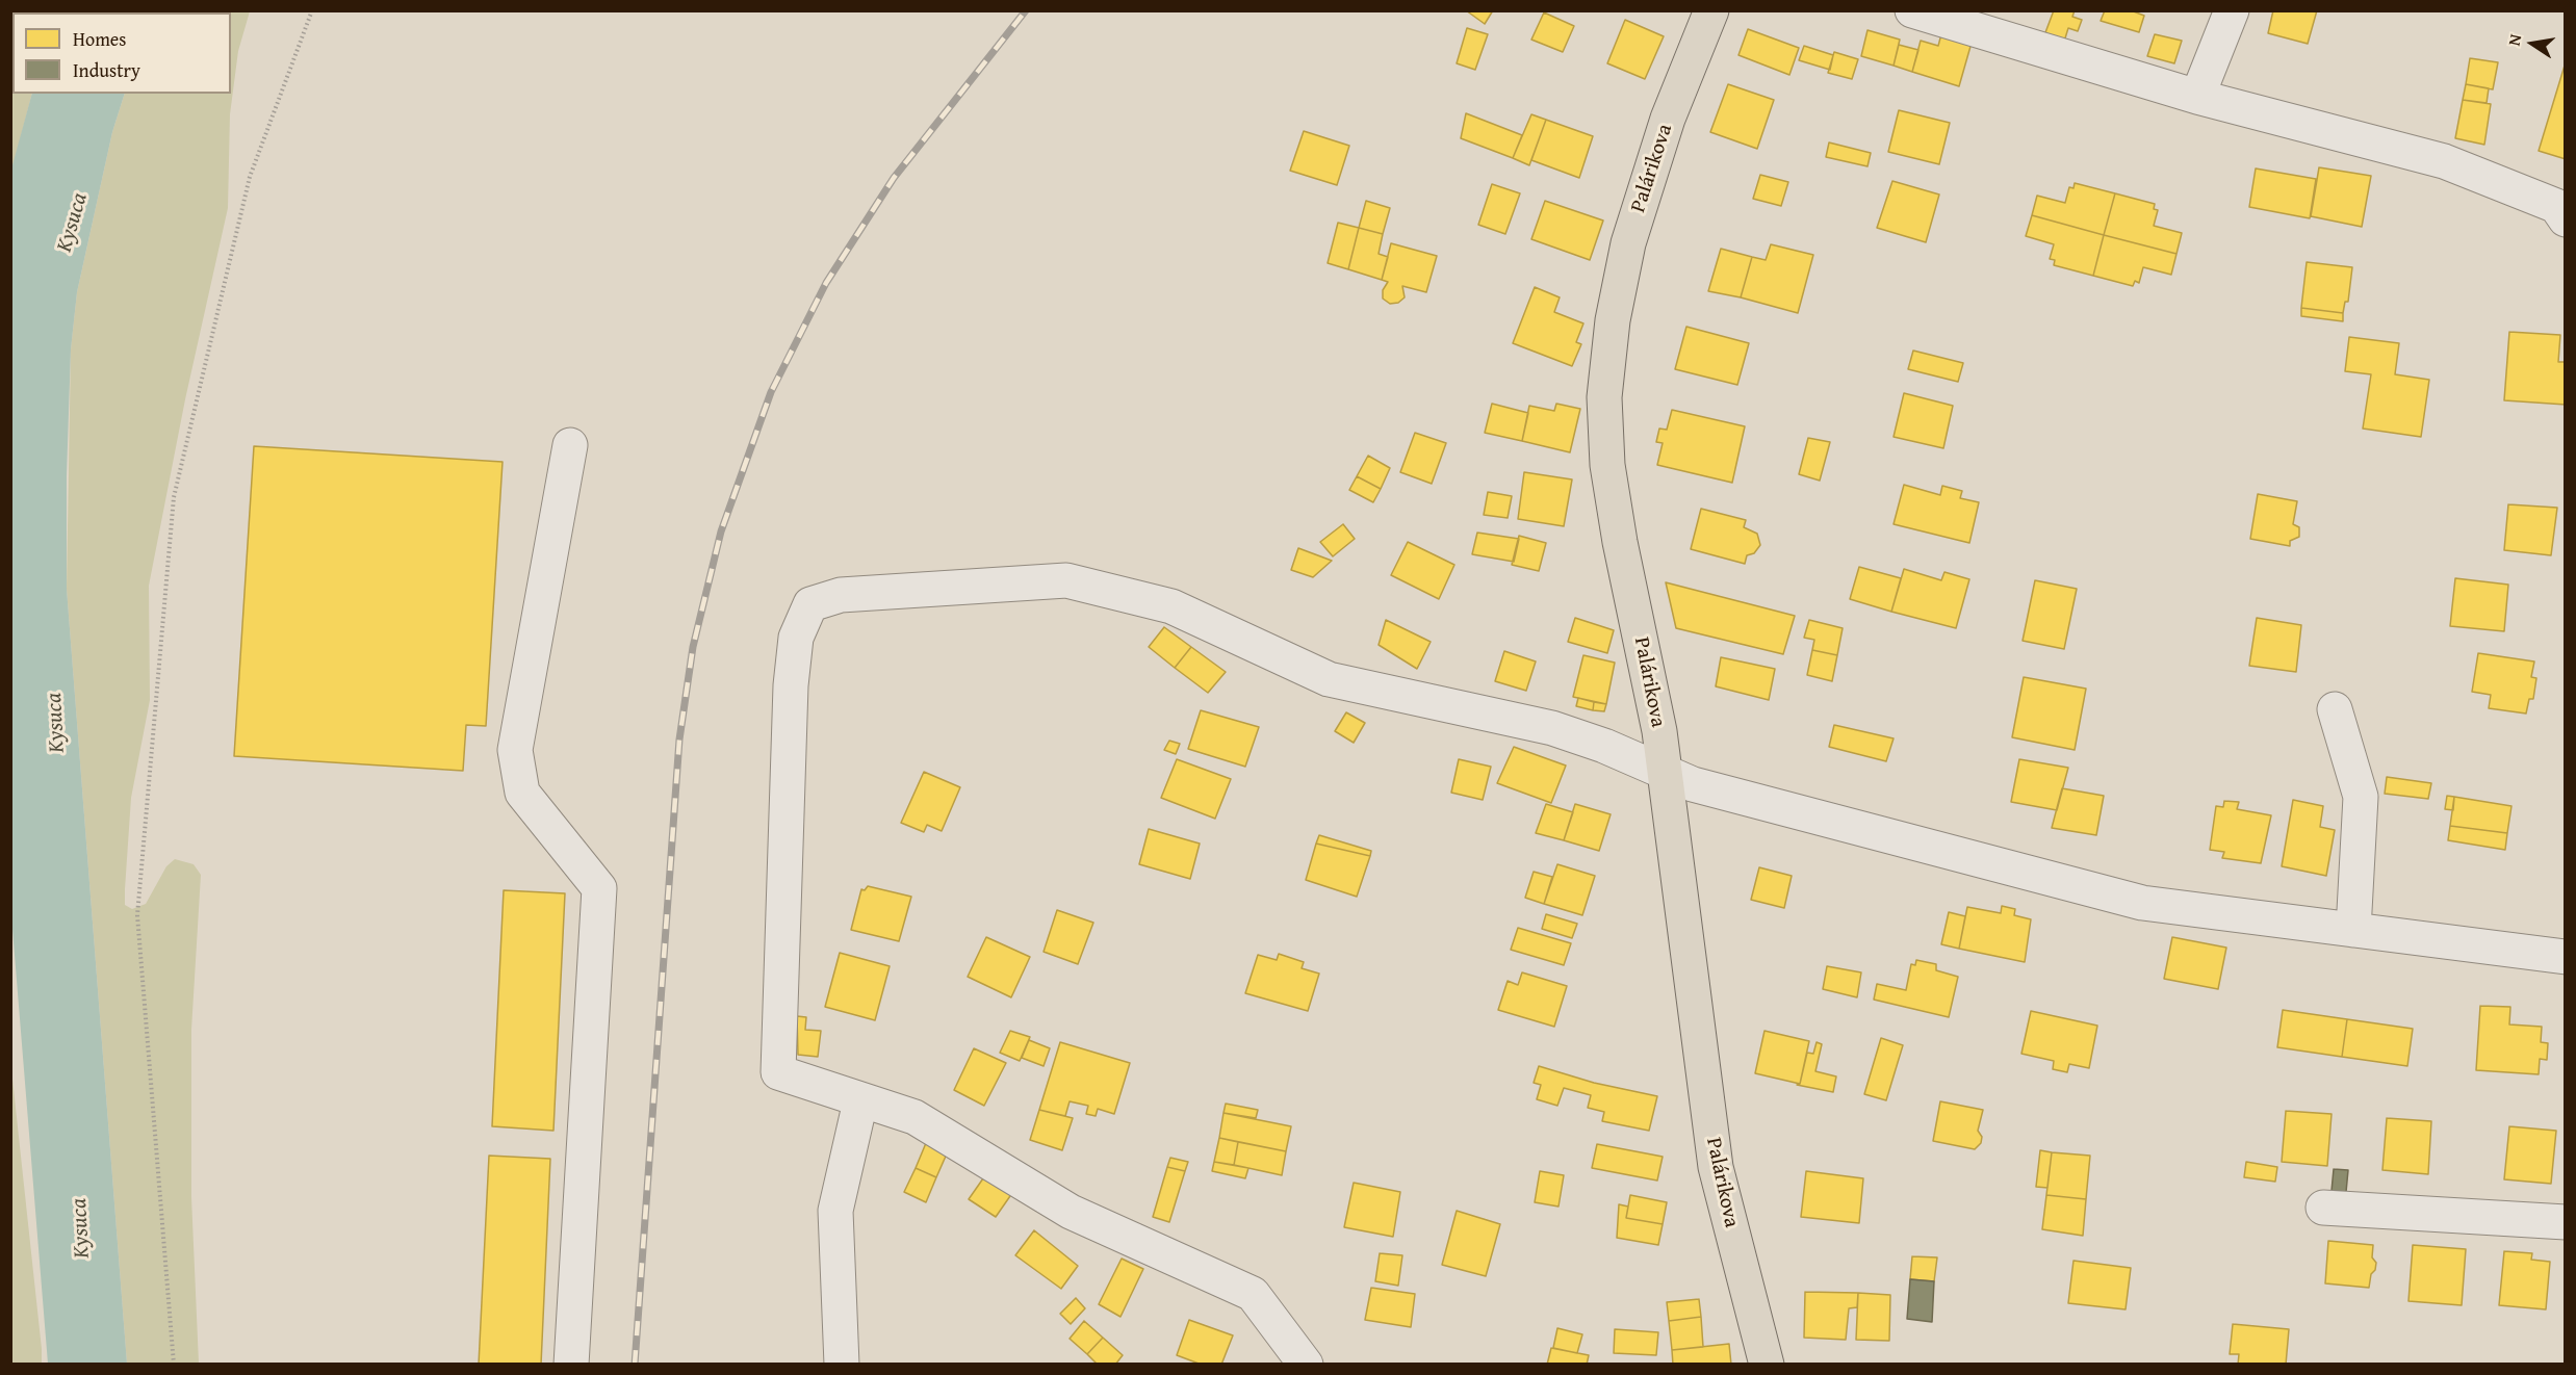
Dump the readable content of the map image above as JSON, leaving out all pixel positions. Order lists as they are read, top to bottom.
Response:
{
  "streets": {
    "main road": ["Palárikova"]
  },
  "water": ["Kysuca"],
  "legend": ["Homes", "Industry"],
  "north": "left"
}
